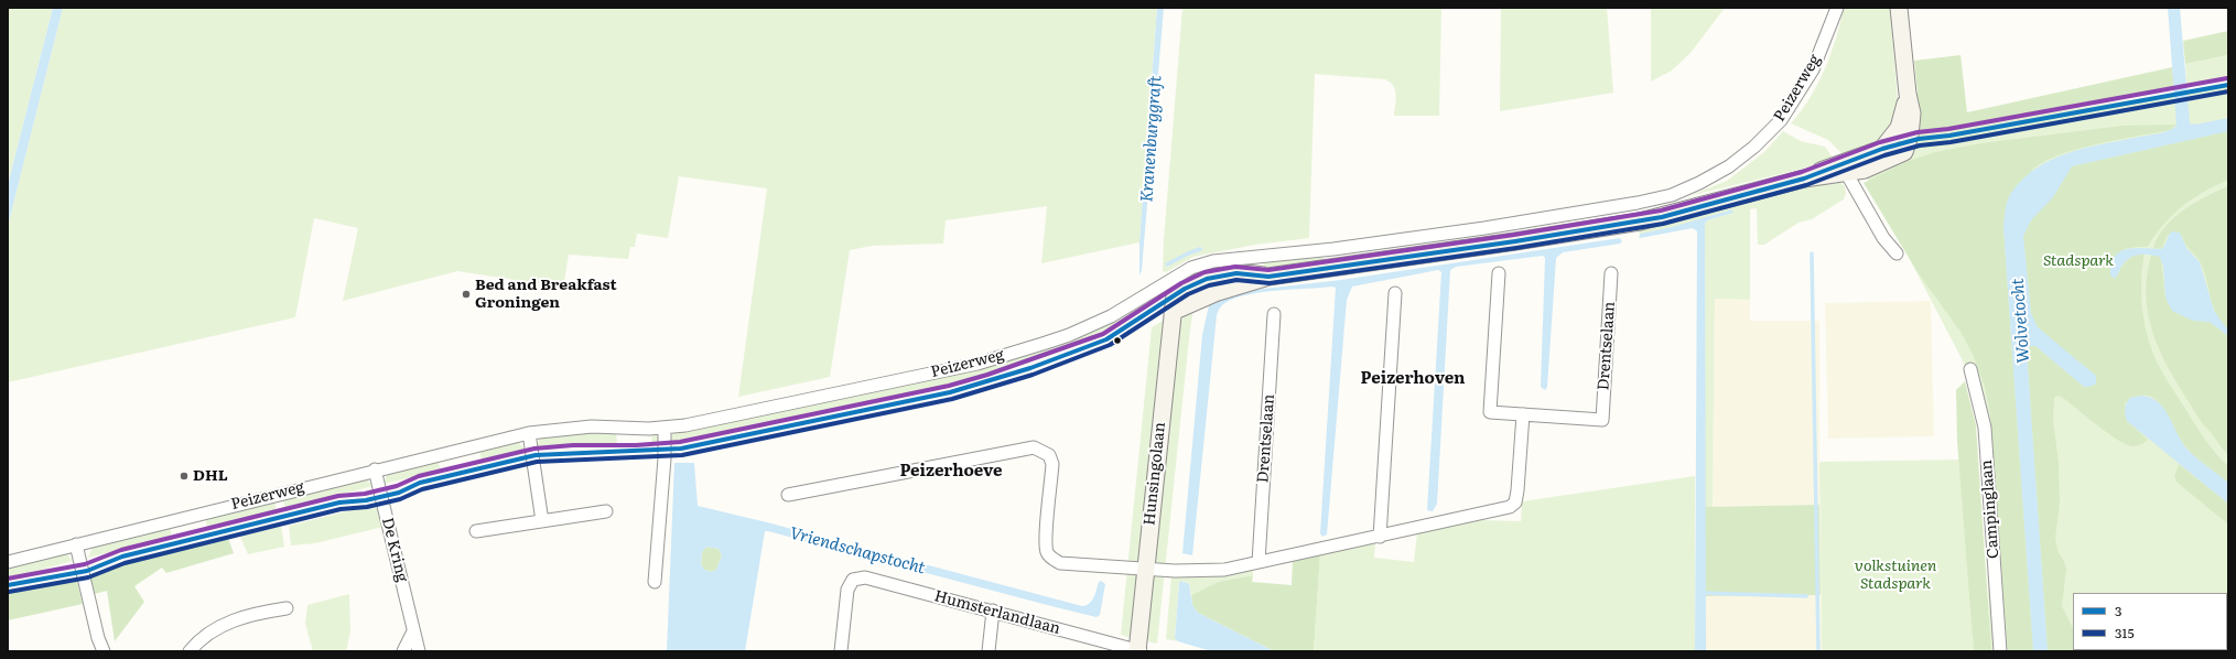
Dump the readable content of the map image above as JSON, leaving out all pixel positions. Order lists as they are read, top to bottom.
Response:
{
  "streets": {
    "street": [
      "Peizerweg",
      "Drentselaan",
      "Hunsingolaan",
      "Campinglaan",
      "De Kring",
      "Humsterlandlaan"
    ]
  },
  "crossings": [
    ["Peizerweg", "De Kring"],
    ["Hunsingolaan", "Humsterlandlaan"]
  ],
  "districts": ["Peizerhoven", "Peizerhoeve"],
  "water": ["Kranenburggraft", "Wolvetocht", "Vriendschapstocht"],
  "parks": ["Stadspark", "volkstuinen Stadspark"],
  "places": ["Bed and Breakfast Groningen", "DHL"],
  "lines": ["transit line 3", "transit line 315"],
  "legend": ["3", "315"]
}
